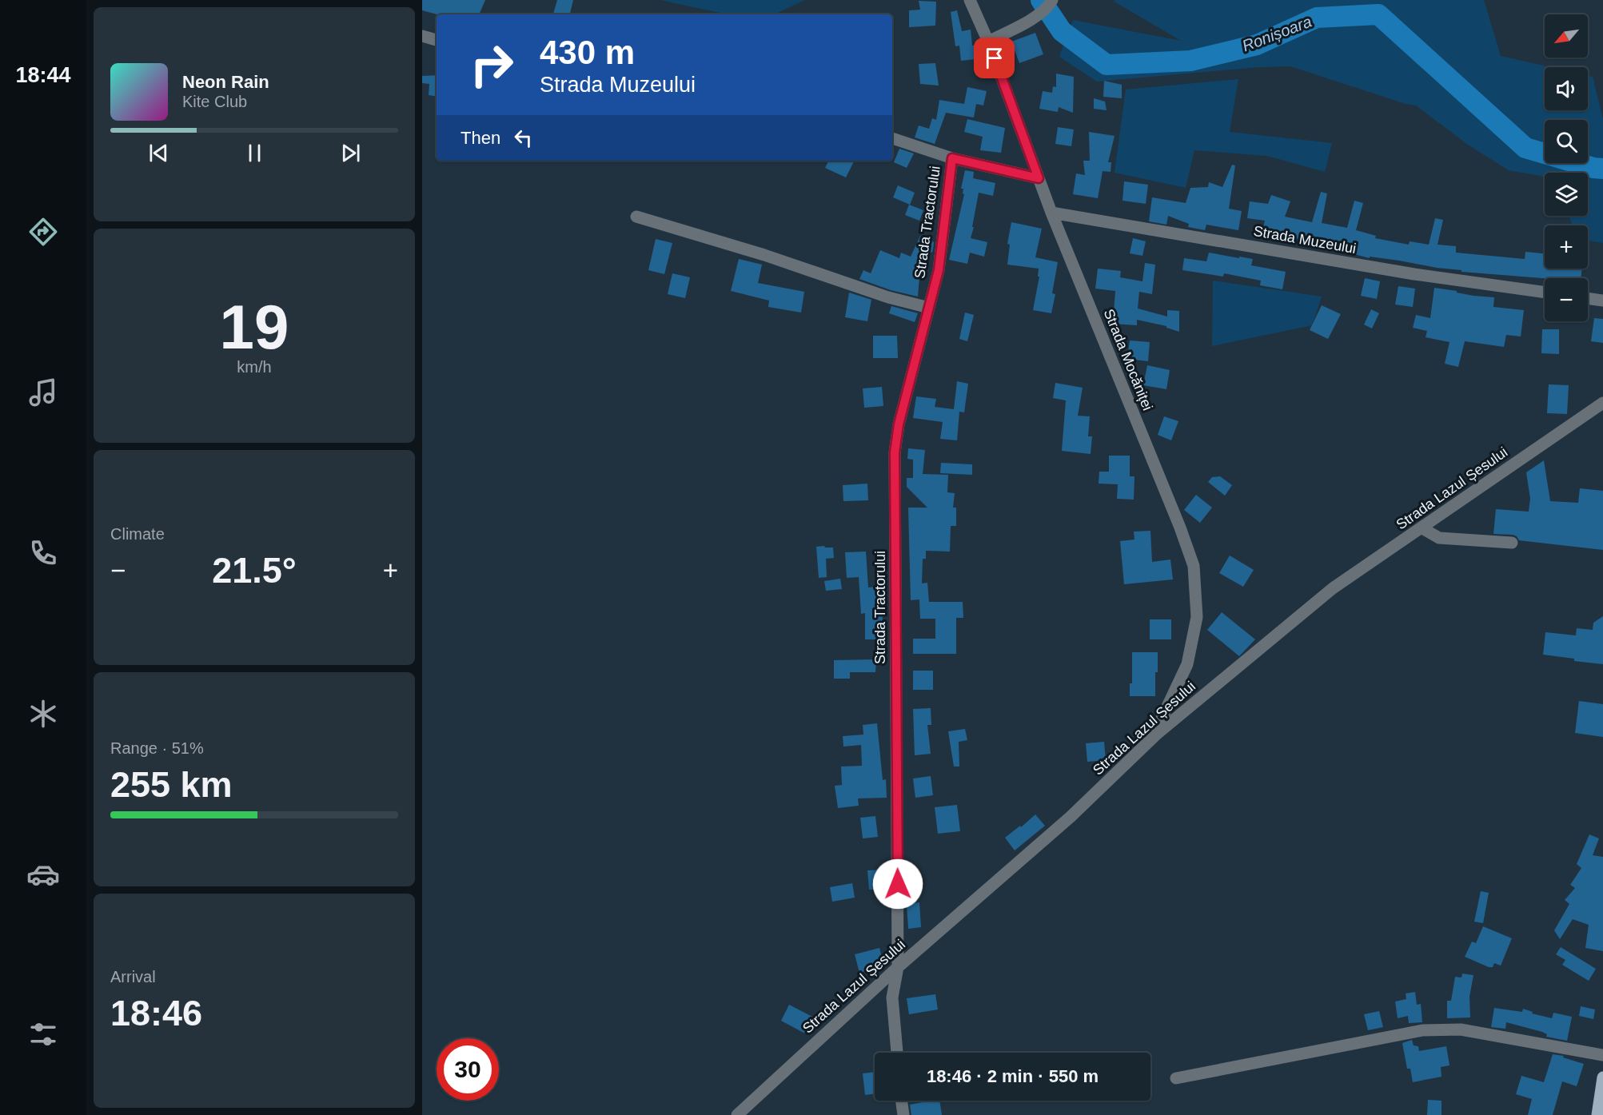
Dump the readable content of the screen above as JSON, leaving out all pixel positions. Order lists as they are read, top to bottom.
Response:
{
  "streets": {
    "street": [
      "Strada Tractorului",
      "Strada Muzeului",
      "Strada Mocăniței",
      "Strada Lazul Șesului"
    ]
  },
  "crossings": [
    ["Strada Tractorului", "Strada Lazul Șesului"],
    ["Strada Muzeului", "Strada Mocăniței"],
    ["Strada Mocăniței", "Strada Lazul Șesului"]
  ],
  "water": ["Ronișoara"],
  "north": "bottom left",
  "page": {
    "tabs": "18:44",
    "map_buttons": ["+", "−"],
    "turn": ["430 m", "Strada Muzeului"],
    "song": ["Neon Rain", "Kite Club"],
    "then": "Then",
    "tile": [
      ["19", "km/h"],
      "Climate",
      ["Range · 51%", "255 km"],
      ["Arrival", "18:46"]
    ],
    "heat": ["−", "21.5°", "+"],
    "limit": "30",
    "trip": "18:46 · 2 min · 550 m"
  }
}
